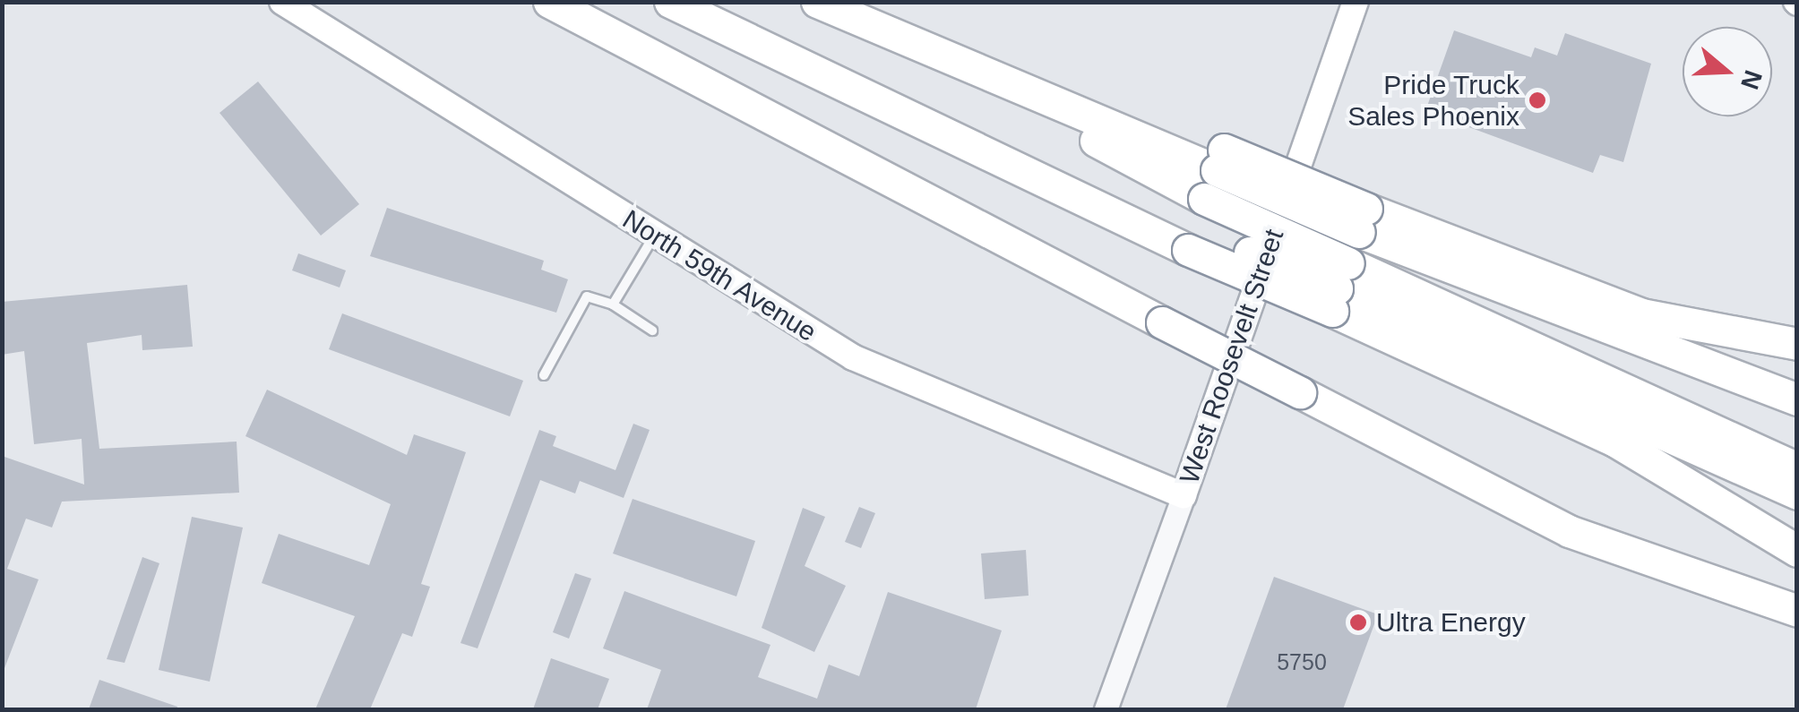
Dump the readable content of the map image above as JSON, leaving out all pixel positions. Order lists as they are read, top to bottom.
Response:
{
  "streets": {
    "main road": ["North 59th Avenue", "West Roosevelt Street"]
  },
  "crossings": [
    ["North 59th Avenue", "West Roosevelt Street"]
  ],
  "places": ["Pride Truck Sales Phoenix", "Ultra Energy"],
  "house_numbers": ["5750"],
  "north": "right"
}
